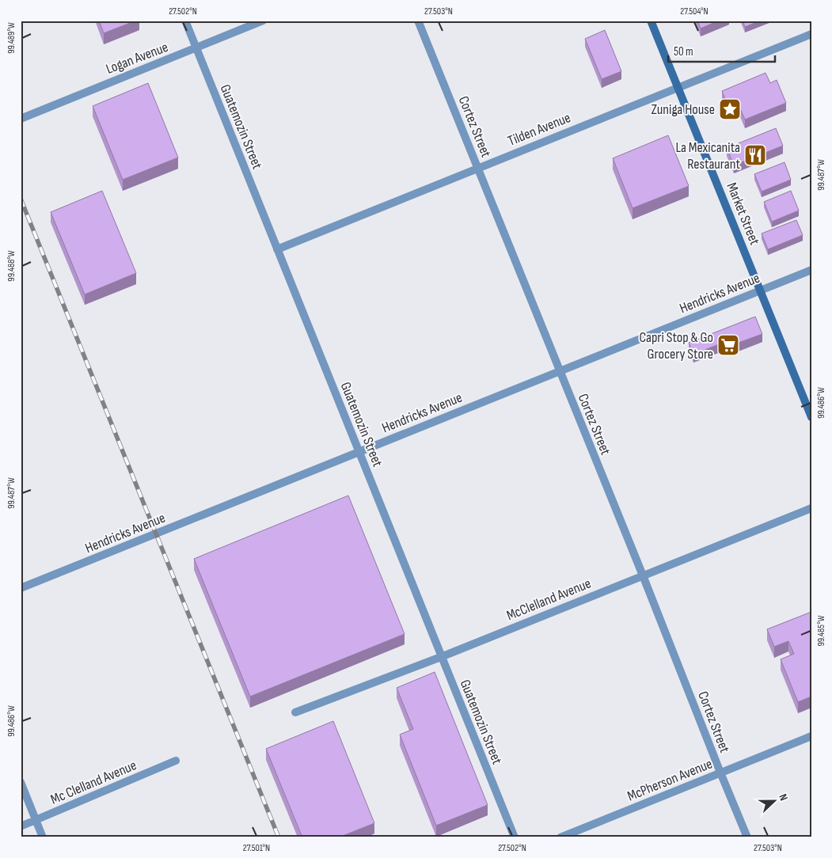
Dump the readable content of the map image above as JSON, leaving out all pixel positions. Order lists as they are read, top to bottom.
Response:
{
  "streets": {
    "street": [
      "Logan Avenue",
      "Guatemozin Street",
      "Cortez Street",
      "Tilden Avenue",
      "Market Street",
      "Hendricks Avenue",
      "McClelland Avenue",
      "McPherson Avenue",
      "Mc Clelland Avenue"
    ]
  },
  "crossings": [
    ["Logan Avenue", "Guatemozin Street"],
    ["Guatemozin Street", "Tilden Avenue"],
    ["Guatemozin Street", "Hendricks Avenue"],
    ["Guatemozin Street", "McClelland Avenue"],
    ["Cortez Street", "Tilden Avenue"],
    ["Cortez Street", "Hendricks Avenue"],
    ["Cortez Street", "McClelland Avenue"],
    ["Cortez Street", "McPherson Avenue"],
    ["Tilden Avenue", "Market Street"],
    ["Market Street", "Hendricks Avenue"]
  ],
  "places": {
    "place": ["Zuniga House"],
    "restaurant": ["La Mexicanita Restaurant"],
    "supermarket": ["Capri Stop & Go Grocery Store"]
  },
  "scale_bar": "50 m",
  "north": "right",
  "coordinates": [
    "27.502°N",
    "27.503°N",
    "27.504°N",
    "99.489°W",
    "99.487°W",
    "99.488°W",
    "99.486°W",
    "99.485°W",
    "27.501°N"
  ]
}
